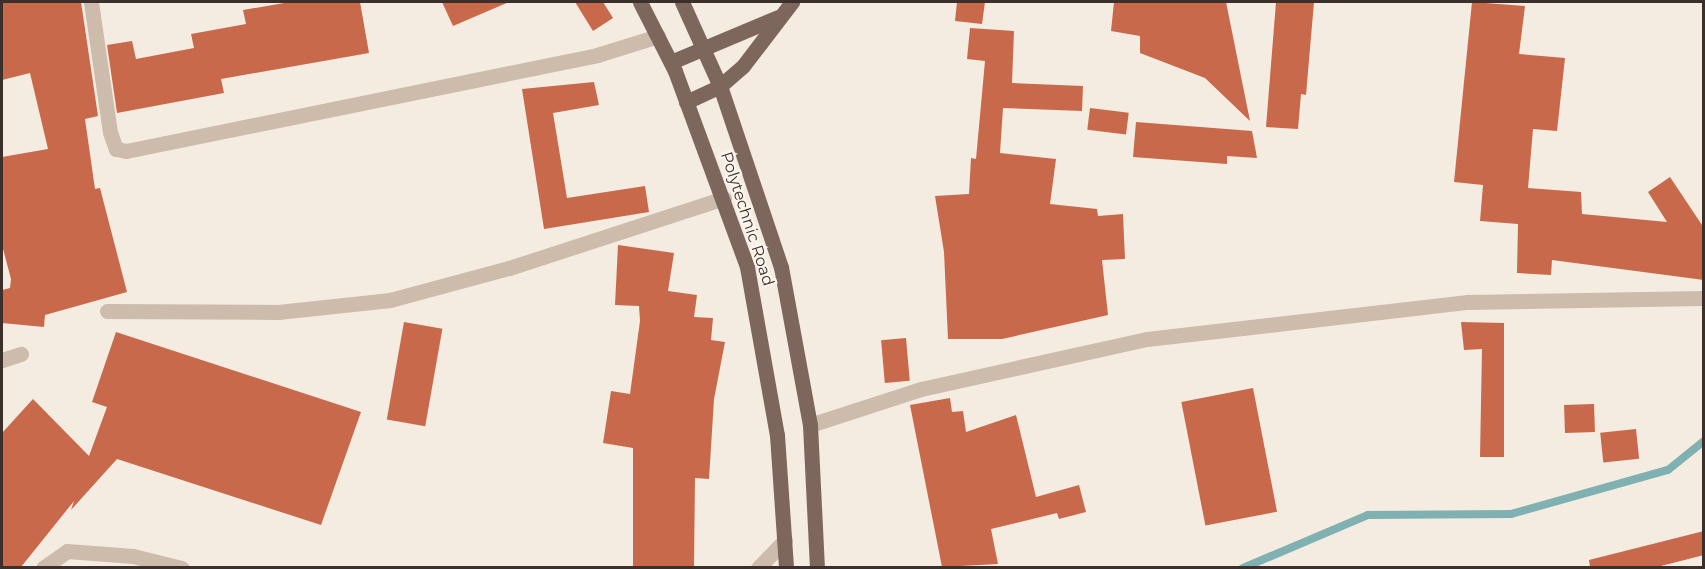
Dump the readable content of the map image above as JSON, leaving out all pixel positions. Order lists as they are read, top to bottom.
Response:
{
  "streets": {
    "main road": ["Polytechnic Road"]
  }
}
